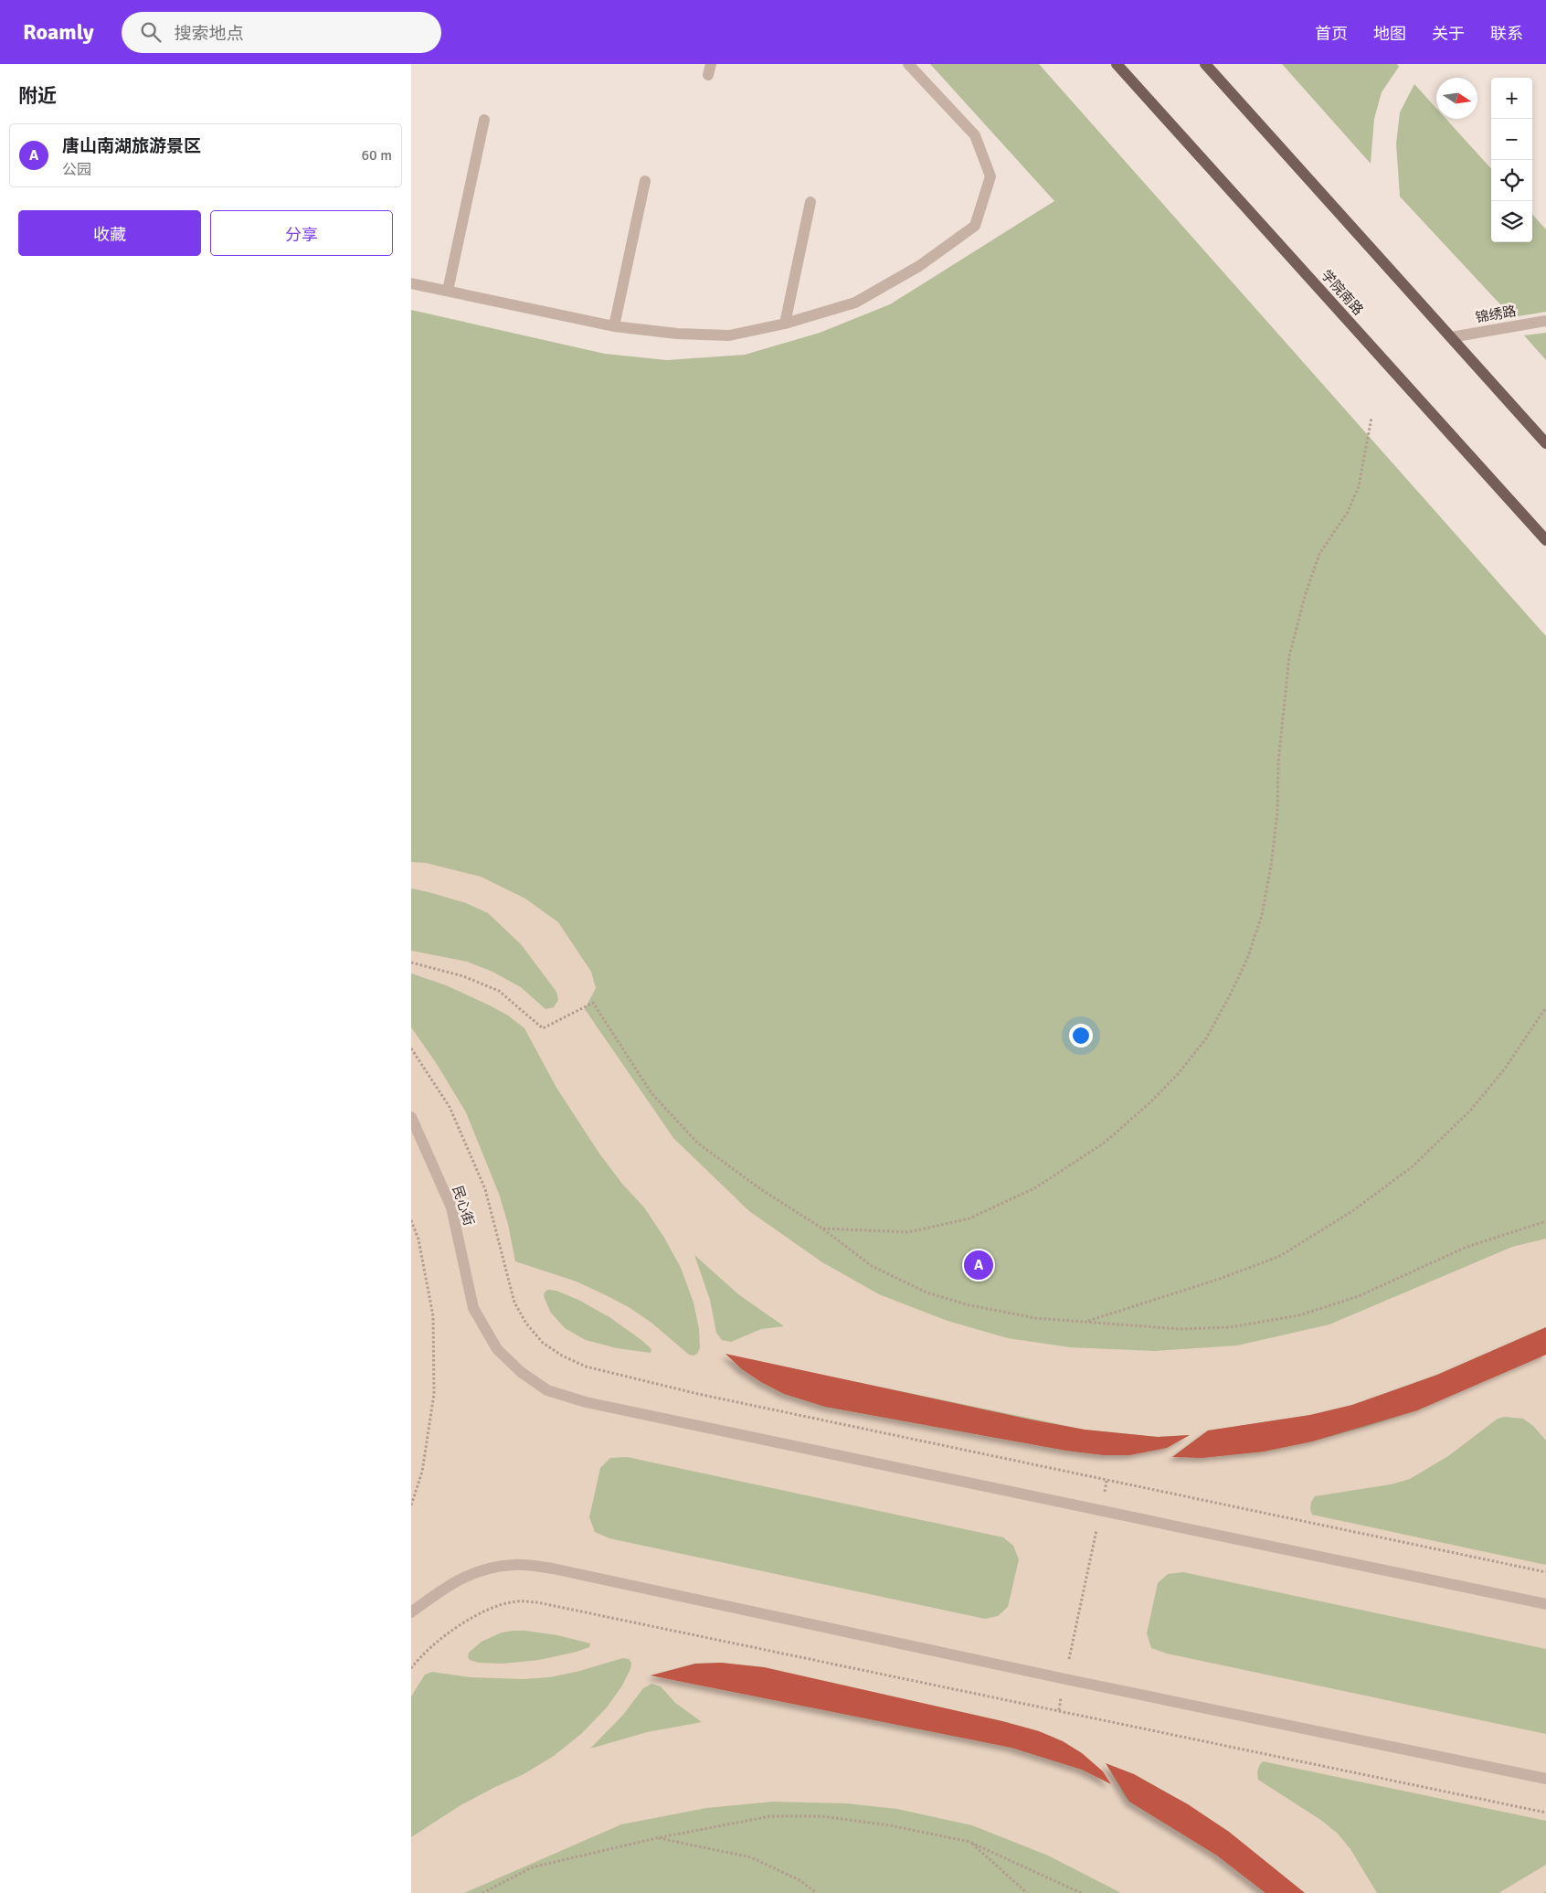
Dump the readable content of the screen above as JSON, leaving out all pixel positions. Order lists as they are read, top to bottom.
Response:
{
  "streets": {
    "main road": ["学院南路"],
    "street": ["锦绣路", "民心街"]
  },
  "north": "right",
  "page": {
    "header": "Roamly",
    "search": "搜索地点",
    "nav": [
      "首页",
      "地图",
      "关于",
      "联系"
    ],
    "heading": "附近",
    "map_buttons": ["+", "−"],
    "list": [
      {
        "mark": "A",
        "name": "唐山南湖旅游景区",
        "note": "公园",
        "value": "60 m"
      }
    ],
    "buttons": ["收藏", "分享"],
    "pins": "A"
  }
}
